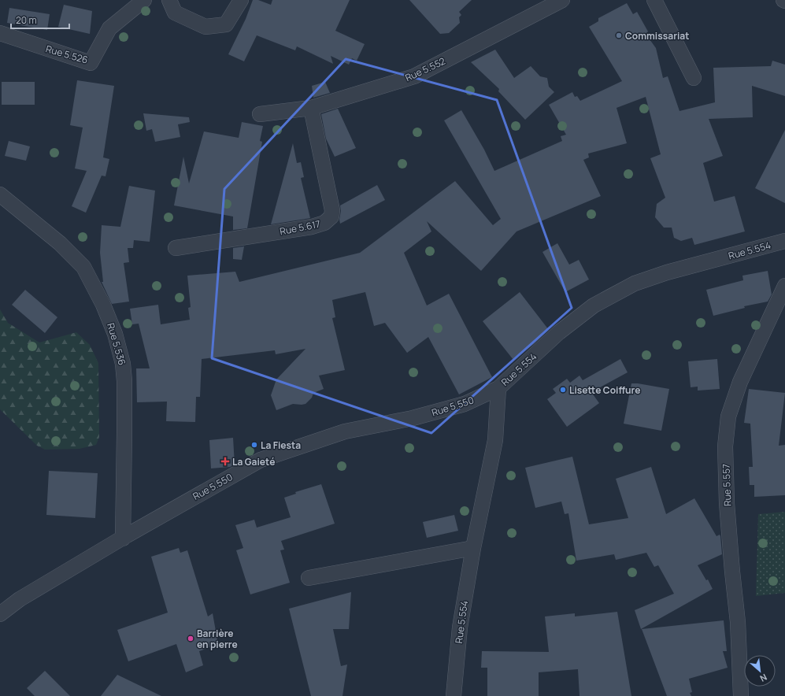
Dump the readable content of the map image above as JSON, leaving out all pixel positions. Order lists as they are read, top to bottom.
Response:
{
  "streets": {
    "street": [
      "Rue 5.526",
      "Rue 5.552",
      "Rue 5.617",
      "Rue 5.554",
      "Rue 5.536",
      "Rue 5.550",
      "Rue 5.557"
    ]
  },
  "crossings": [
    ["Rue 5.552", "Rue 5.617"],
    ["Rue 5.554", "Rue 5.550"],
    ["Rue 5.536", "Rue 5.550"]
  ],
  "places": {
    "other": [
      "Commissariat",
      "Lisette Coiffure",
      "La Fiesta",
      "Barrière en pierre"
    ],
    "health": ["La Gaieté"]
  },
  "scale_bar": "20 m",
  "north": "bottom right"
}
